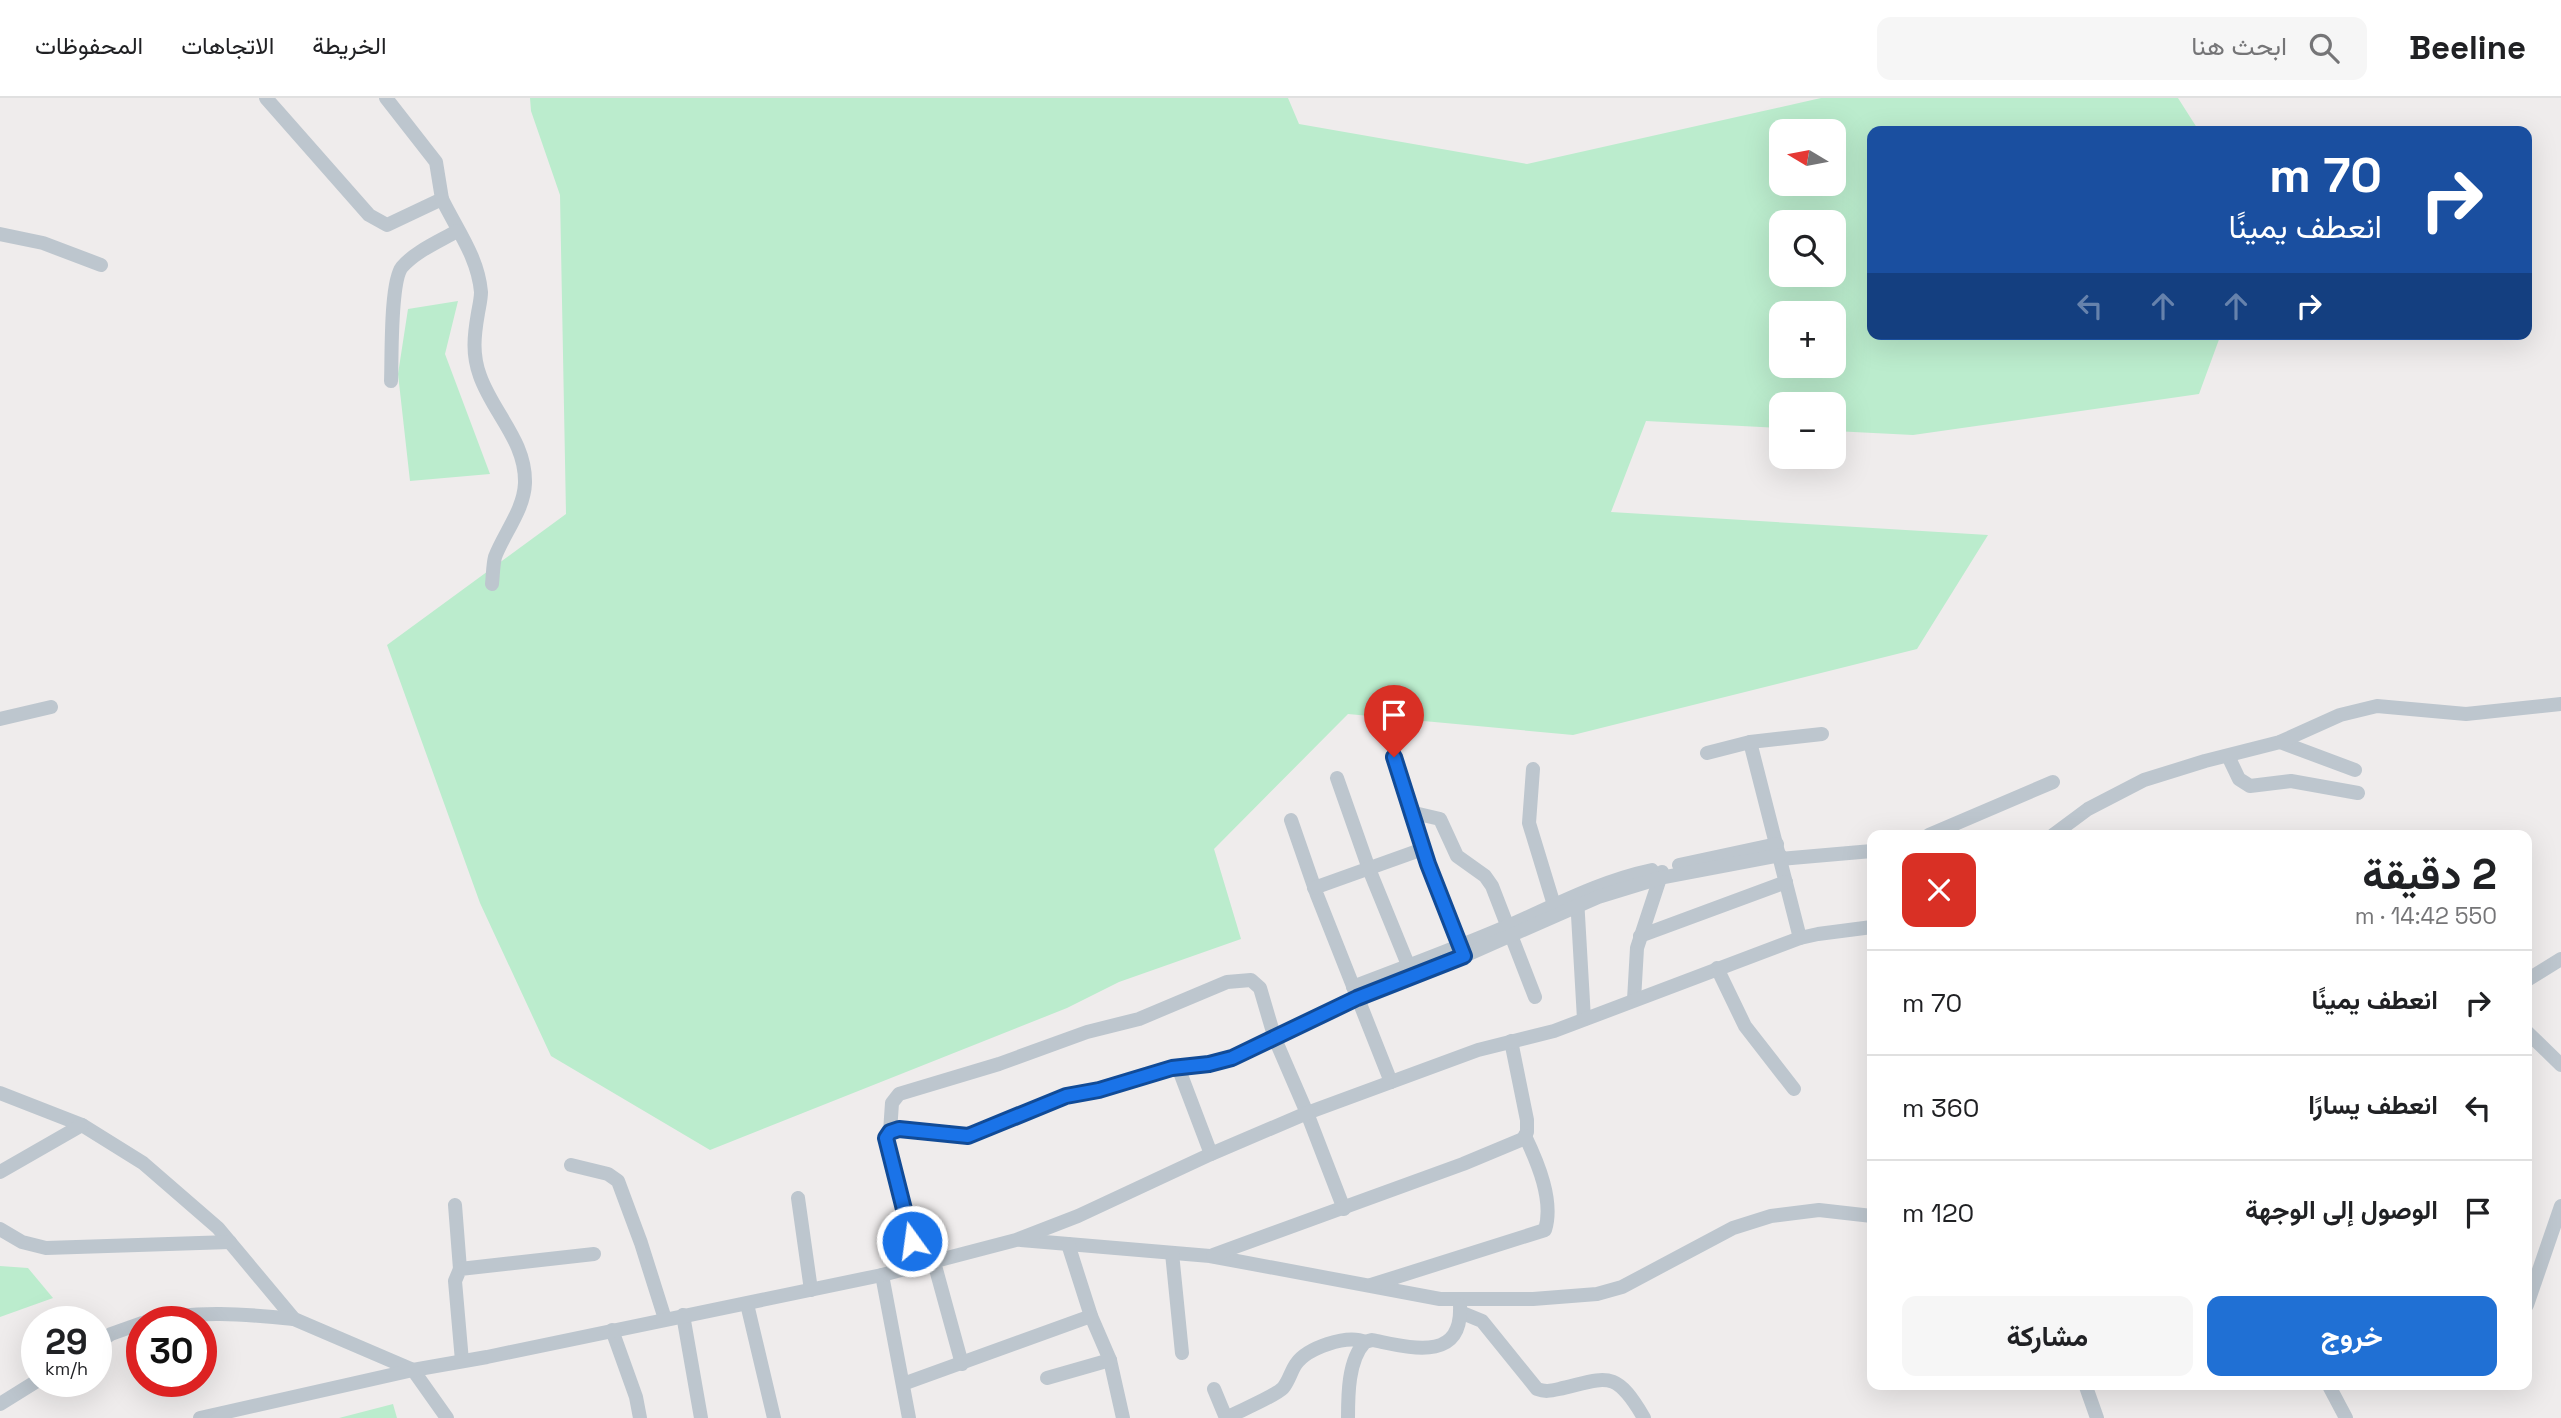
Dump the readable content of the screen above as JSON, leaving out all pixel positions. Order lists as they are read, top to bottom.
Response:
{
  "north": "left",
  "page": {
    "header": "Beeline",
    "search": "ابحث هنا",
    "nav": ["الخريطة", "الاتجاهات", "المحفوظات"],
    "map_buttons": ["+", "−"],
    "turn": ["70 m", "انعطف يمينًا"],
    "heading": ["2 دقيقة", "550 m · 14:42"],
    "list": [
      {
        "name": "انعطف يمينًا",
        "value": "70 m"
      },
      {
        "name": "انعطف يسارًا",
        "value": "360 m"
      },
      {
        "name": "الوصول إلى الوجهة",
        "value": "120 m"
      }
    ],
    "buttons": ["خروج", "مشاركة"],
    "speed": "29 km/h",
    "limit": "30"
  }
}
